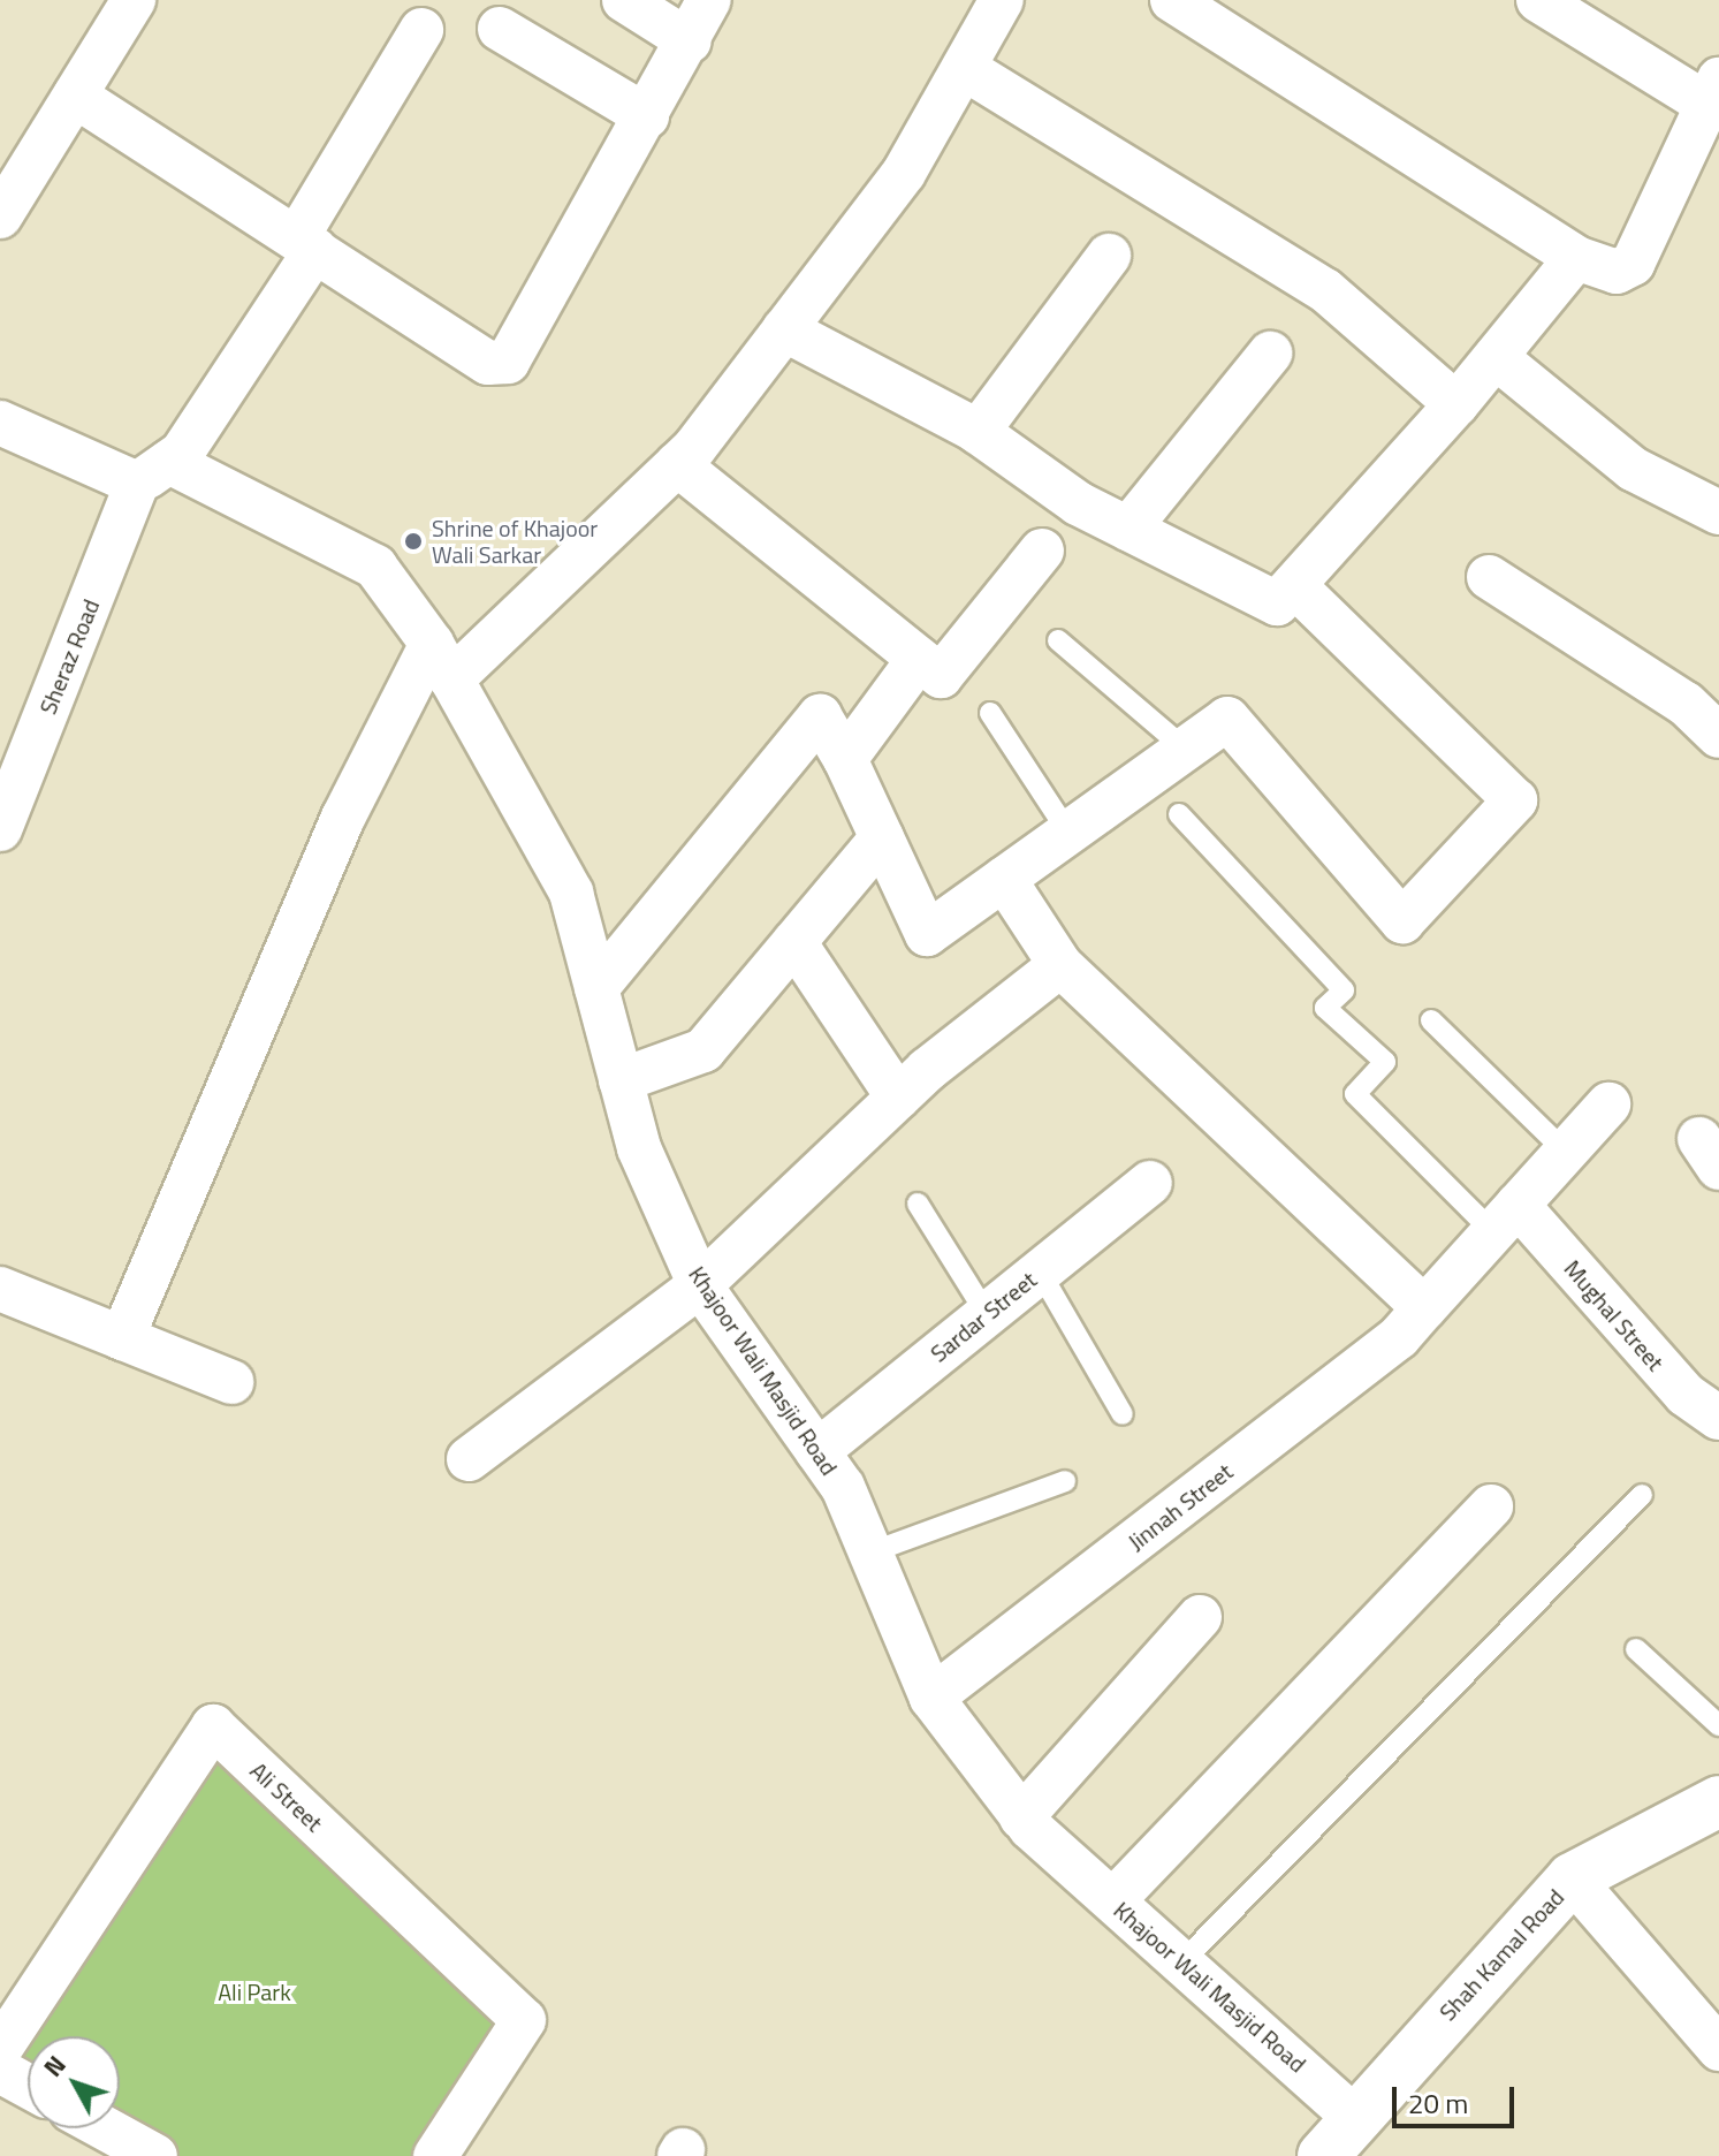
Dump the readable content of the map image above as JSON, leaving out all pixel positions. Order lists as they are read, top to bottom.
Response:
{
  "streets": {
    "street": [
      "Sheraz Road",
      "Mughal Street",
      "Sardar Street",
      "Khajoor Wali Masjid Road",
      "Jinnah Street",
      "Ali Street",
      "Shah Kamal Road"
    ]
  },
  "crossings": [
    ["Sheraz Road", "Khajoor Wali Masjid Road"],
    ["Mughal Street", "Jinnah Street"],
    ["Sardar Street", "Khajoor Wali Masjid Road"],
    ["Khajoor Wali Masjid Road", "Jinnah Street"],
    ["Khajoor Wali Masjid Road", "Shah Kamal Road"]
  ],
  "parks": ["Ali Park"],
  "places": ["Shrine of Khajoor Wali Sarkar"],
  "scale_bar": "20 m",
  "north": "top left"
}
